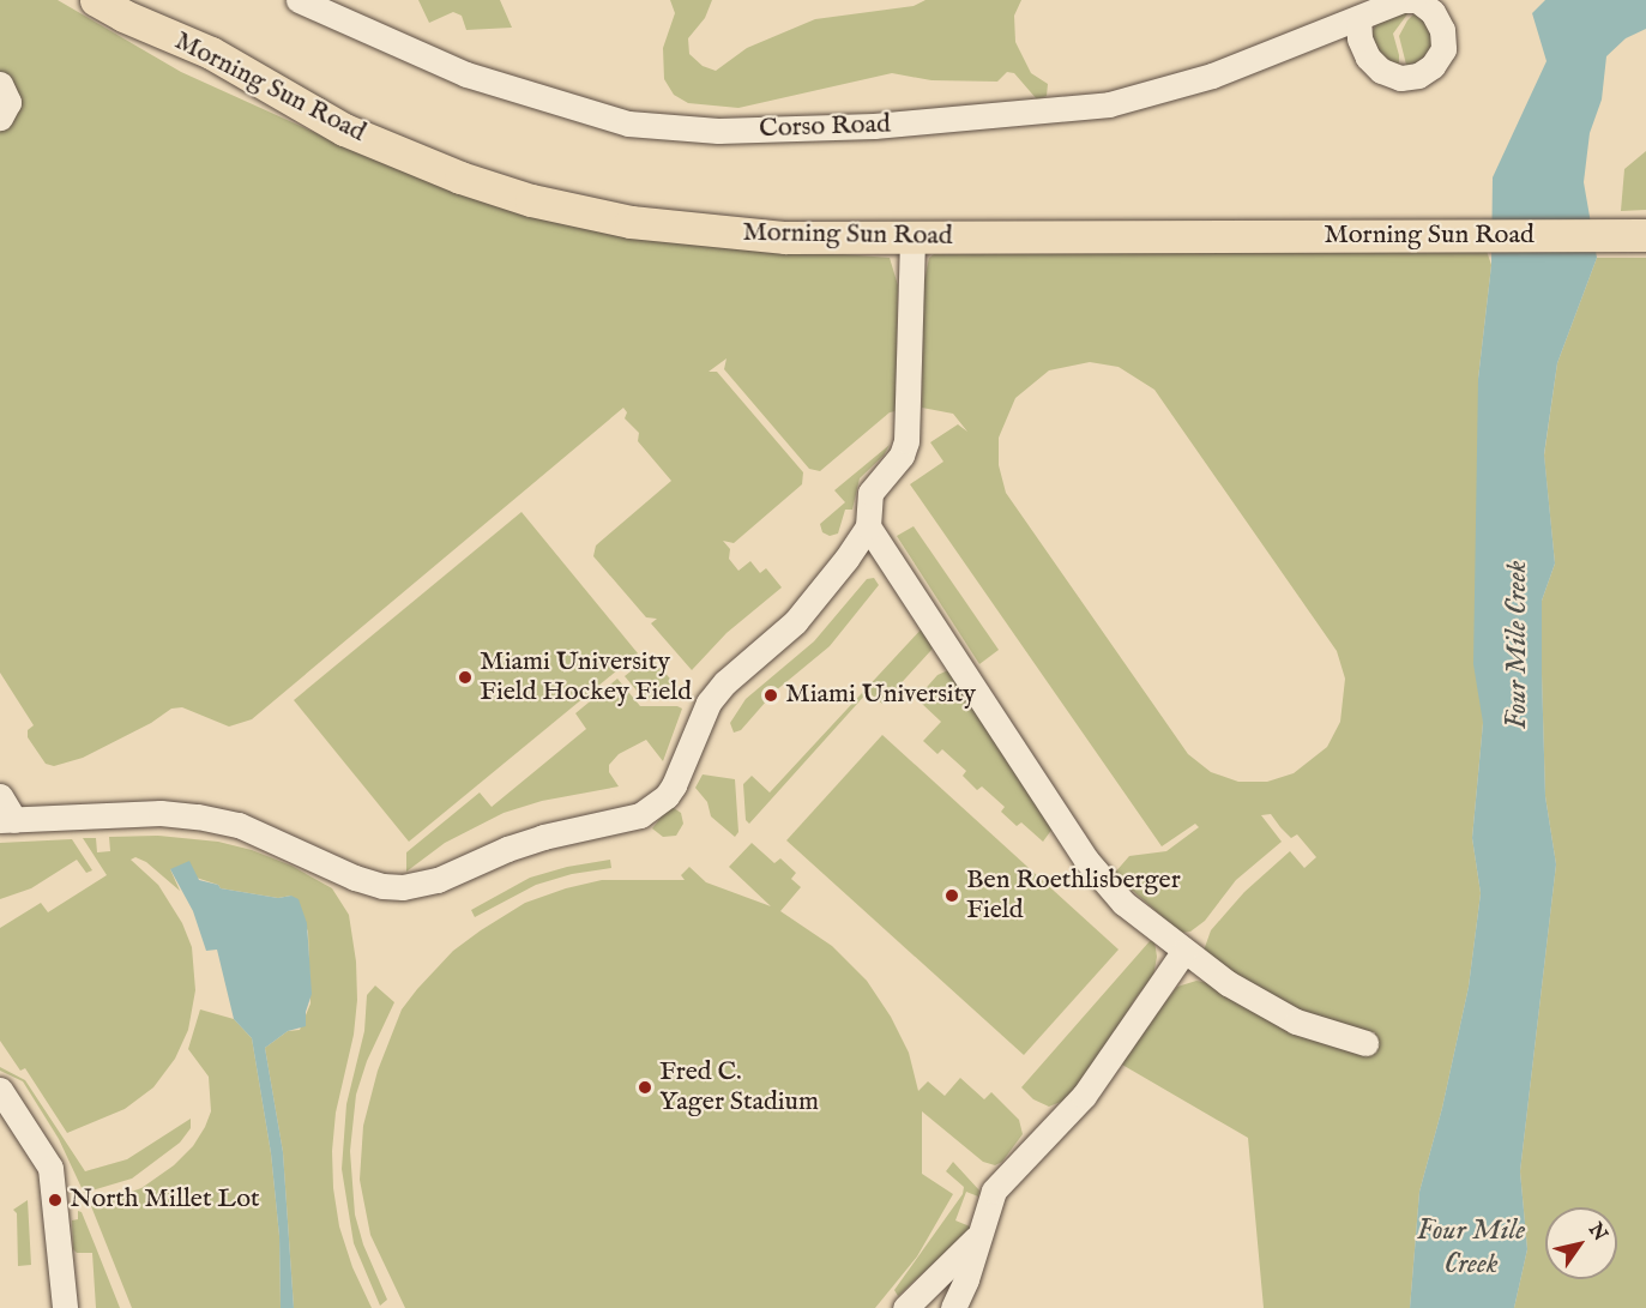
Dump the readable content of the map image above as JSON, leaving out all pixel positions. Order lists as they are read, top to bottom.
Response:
{
  "streets": {
    "main road": ["Morning Sun Road"],
    "street": ["Corso Road"]
  },
  "water": ["Four Mile Creek"],
  "places": [
    "Miami University Field Hockey Field",
    "Miami University",
    "Ben Roethlisberger Field",
    "Fred C. Yager Stadium",
    "North Millet Lot"
  ],
  "north": "top right"
}
